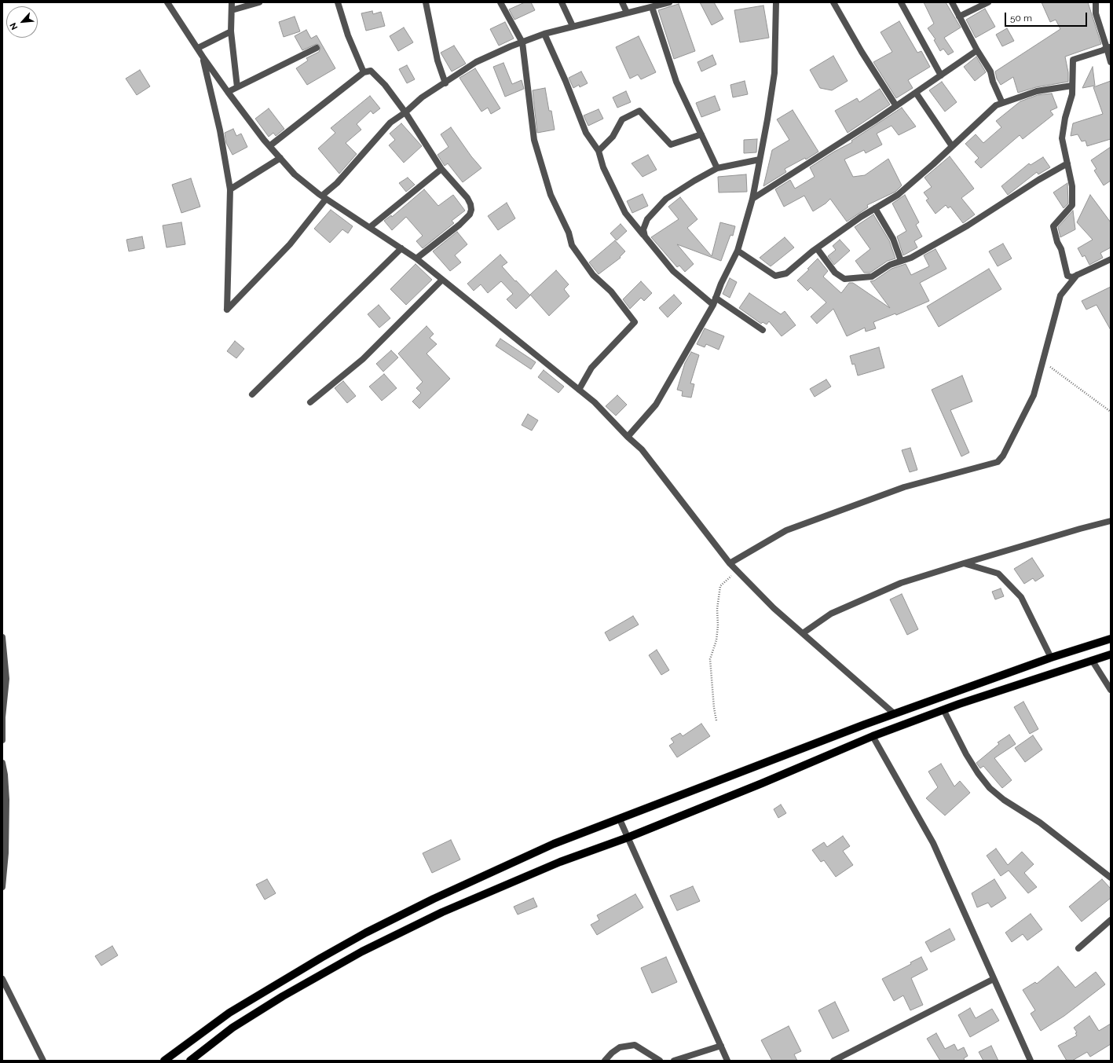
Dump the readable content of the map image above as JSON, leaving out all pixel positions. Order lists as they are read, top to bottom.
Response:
{
  "scale_bar": "50 m",
  "north": "bottom left"
}
